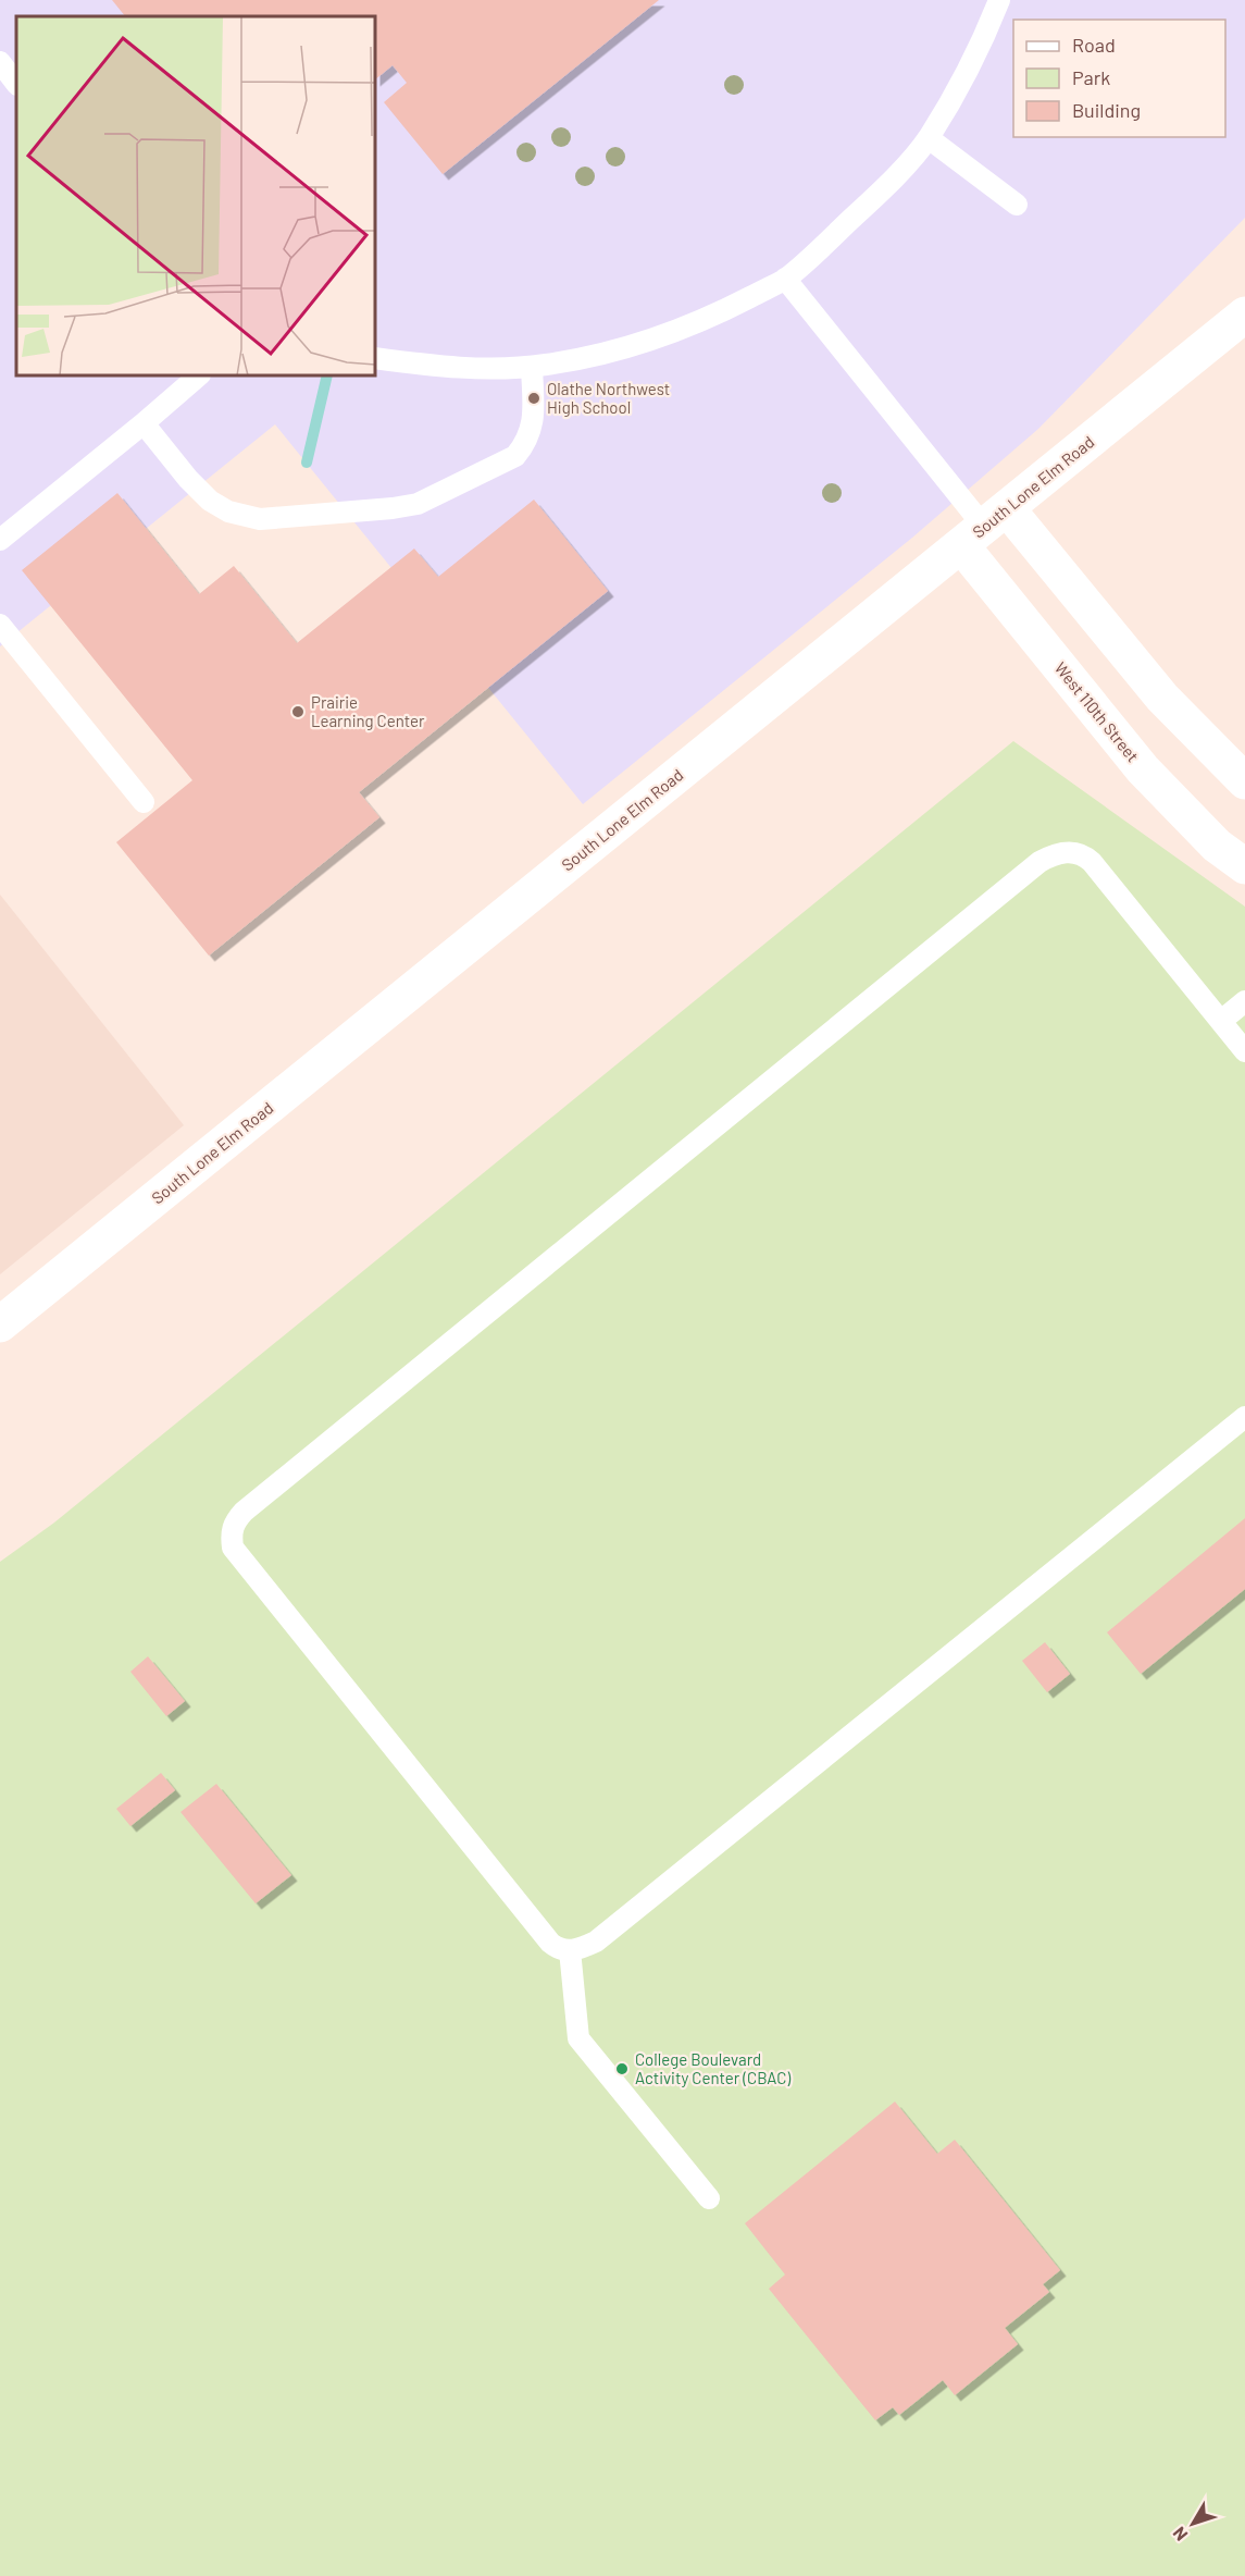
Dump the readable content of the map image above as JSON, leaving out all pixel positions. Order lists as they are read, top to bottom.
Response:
{
  "streets": {
    "street": ["South Lone Elm Road", "West 110th Street"]
  },
  "crossings": [
    ["South Lone Elm Road", "West 110th Street"]
  ],
  "places": ["Olathe Northwest High School", "Prairie Learning Center", "College Boulevard Activity Center (CBAC)"],
  "legend": ["Road", "Park", "Building"],
  "north": "bottom left"
}
